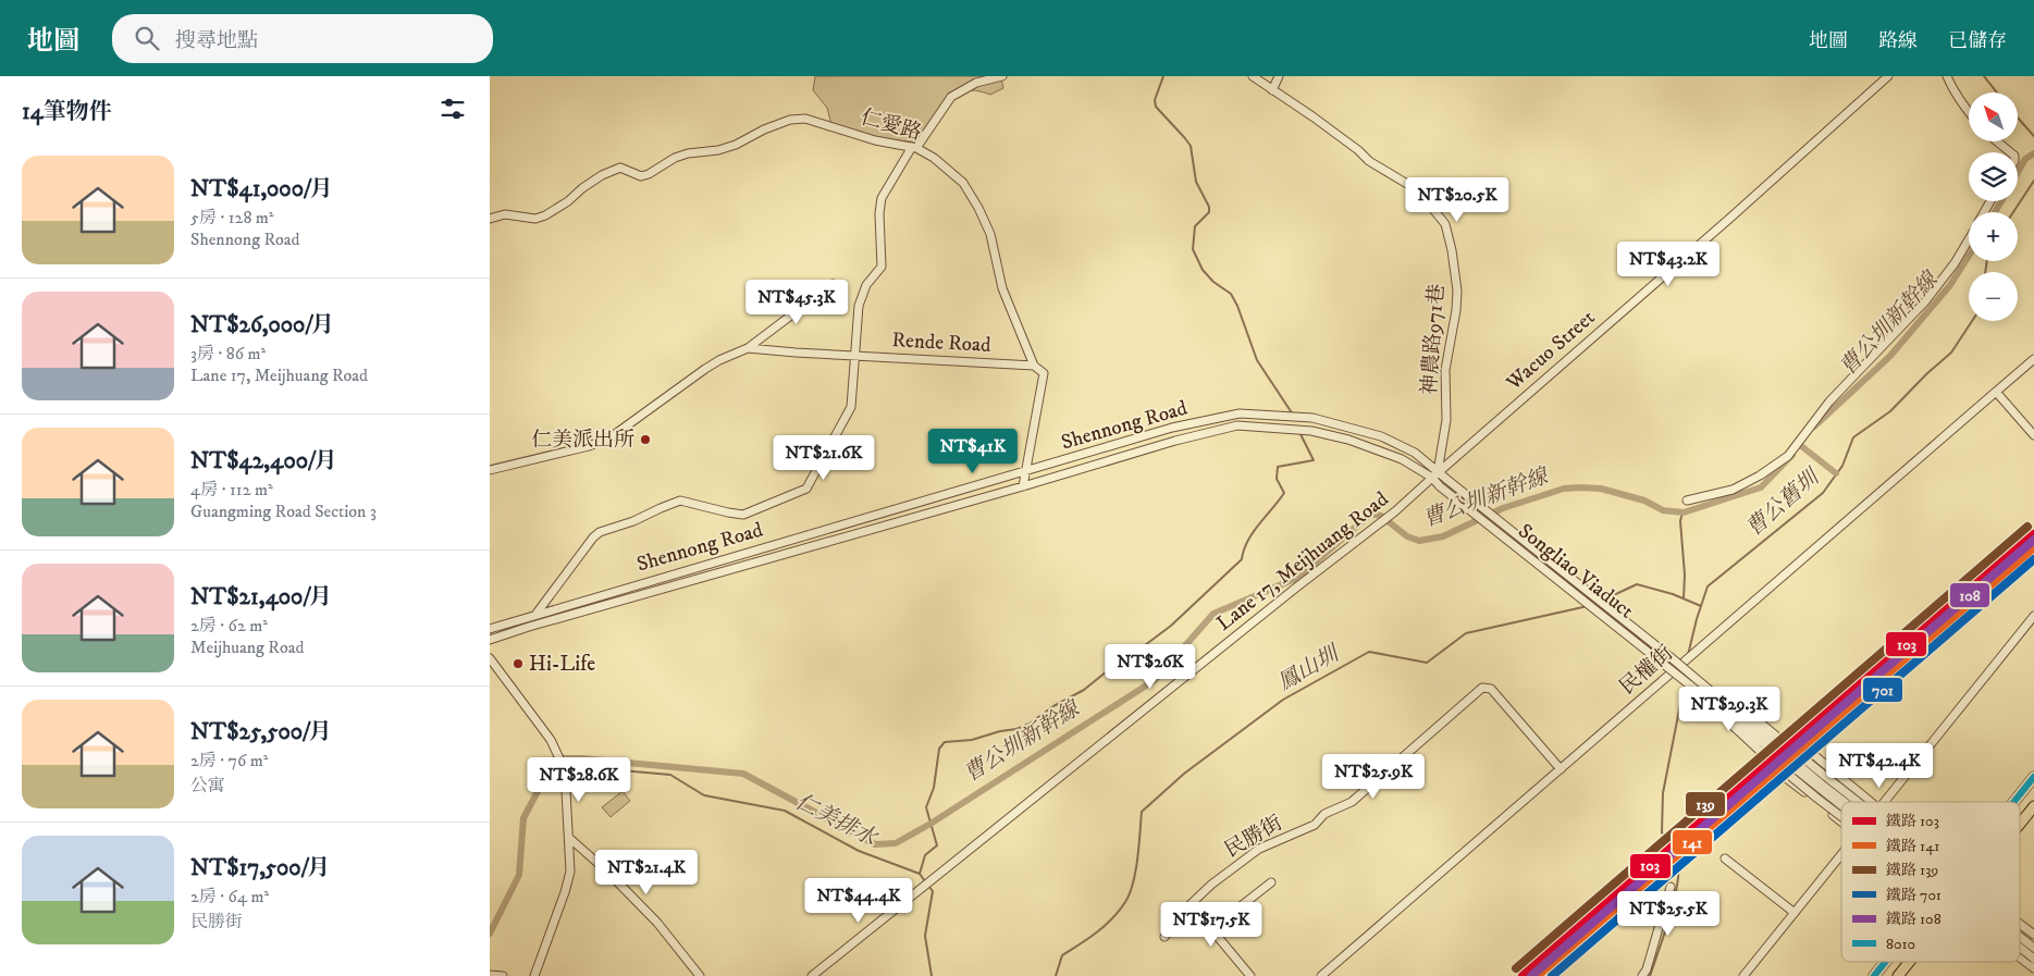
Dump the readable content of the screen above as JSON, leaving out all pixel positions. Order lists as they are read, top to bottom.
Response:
{
  "streets": {
    "street": [
      "仁愛路",
      "神農路971巷",
      "Rende Road",
      "Wacuo Street",
      "Shennong Road",
      "Lane 17, Meijhuang Road",
      "Songliao Viaduct",
      "民權街",
      "民勝街"
    ]
  },
  "crossings": [
    ["仁愛路", "Rende Road"],
    ["神農路971巷", "Wacuo Street"],
    ["神農路971巷", "Shennong Road"],
    ["神農路971巷", "Lane 17, Meijhuang Road"],
    ["Wacuo Street", "Shennong Road"],
    ["Wacuo Street", "Lane 17, Meijhuang Road"],
    ["Shennong Road", "Lane 17, Meijhuang Road"],
    ["Shennong Road", "Songliao Viaduct"],
    ["民權街", "民勝街"]
  ],
  "water": [
    "曹公圳新幹線",
    "曹公舊圳",
    "鳳山圳",
    "仁美排水"
  ],
  "places": ["仁美派出所", "Hi-Life"],
  "lines": [
    "rail line 139",
    "rail line 103",
    "rail line 108",
    "rail line 141",
    "rail line 701",
    "transit line 8010"
  ],
  "legend": [
    "鐵路 103",
    "鐵路 141",
    "鐵路 139",
    "鐵路 701",
    "鐵路 108",
    "8010"
  ],
  "north": "top left",
  "page": {
    "header": "地圖",
    "search": "搜尋地點",
    "nav": ["地圖", "路線", "已儲存"],
    "heading": "14筆物件",
    "map_buttons": ["+", "−"],
    "list": [
      {
        "name": "NT$41,000/月",
        "note": "5房 · 128 m² · Shennong Road"
      },
      {
        "name": "NT$26,000/月",
        "note": "3房 · 86 m² · Lane 17, Meijhuang Road"
      },
      {
        "name": "NT$42,400/月",
        "note": "4房 · 112 m² · Guangming Road Section 3"
      },
      {
        "name": "NT$21,400/月",
        "note": "2房 · 62 m² · Meijhuang Road"
      },
      {
        "name": "NT$25,500/月",
        "note": "2房 · 76 m² · 公寓"
      },
      {
        "name": "NT$17,500/月",
        "note": "2房 · 64 m² · 民勝街"
      }
    ],
    "price": [
      "NT$20.5K",
      "NT$43.2K",
      "NT$45.3K",
      "NT$41K",
      "NT$21.6K",
      "NT$26K",
      "NT$29.3K",
      "NT$42.4K",
      "NT$25.9K",
      "NT$28.6K",
      "NT$21.4K",
      "NT$44.4K",
      "NT$25.5K",
      "NT$17.5K"
    ]
  }
}
